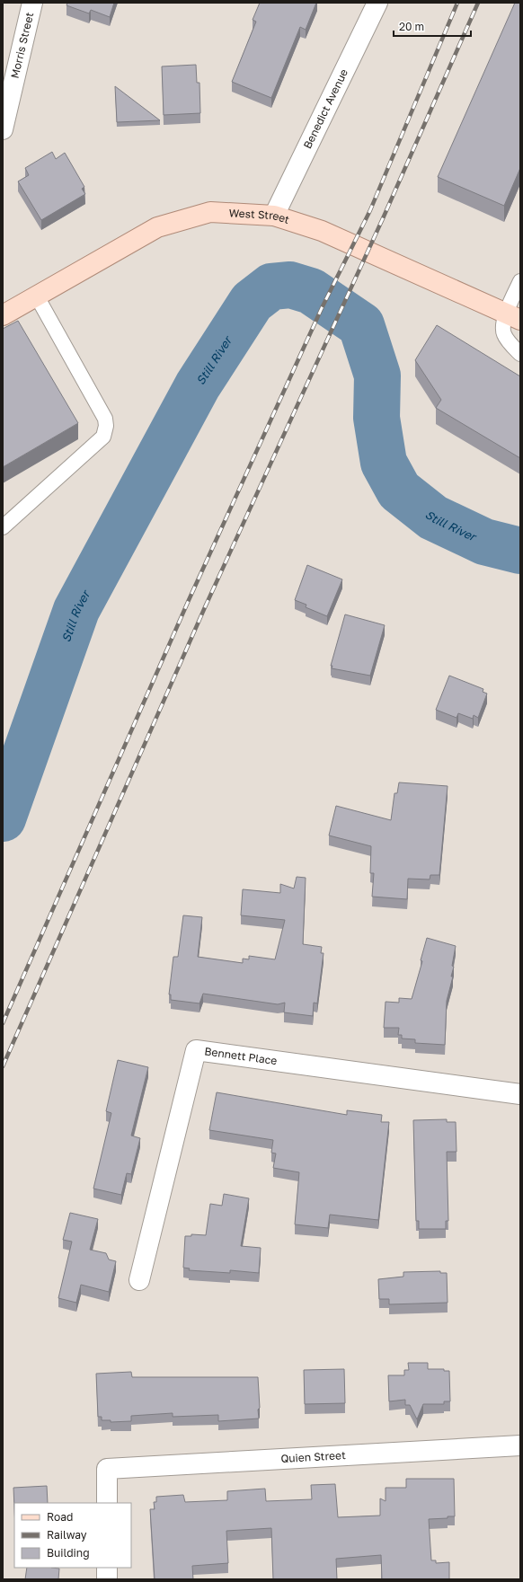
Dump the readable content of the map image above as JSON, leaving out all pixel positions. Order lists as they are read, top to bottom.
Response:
{
  "streets": {
    "main road": ["West Street"],
    "street": [
      "Morris Street",
      "Benedict Avenue",
      "Bennett Place",
      "Quien Street"
    ]
  },
  "crossings": [
    ["Benedict Avenue", "West Street"]
  ],
  "water": ["Still River"],
  "legend": ["Road", "Railway", "Building"],
  "scale_bar": "20 m"
}
